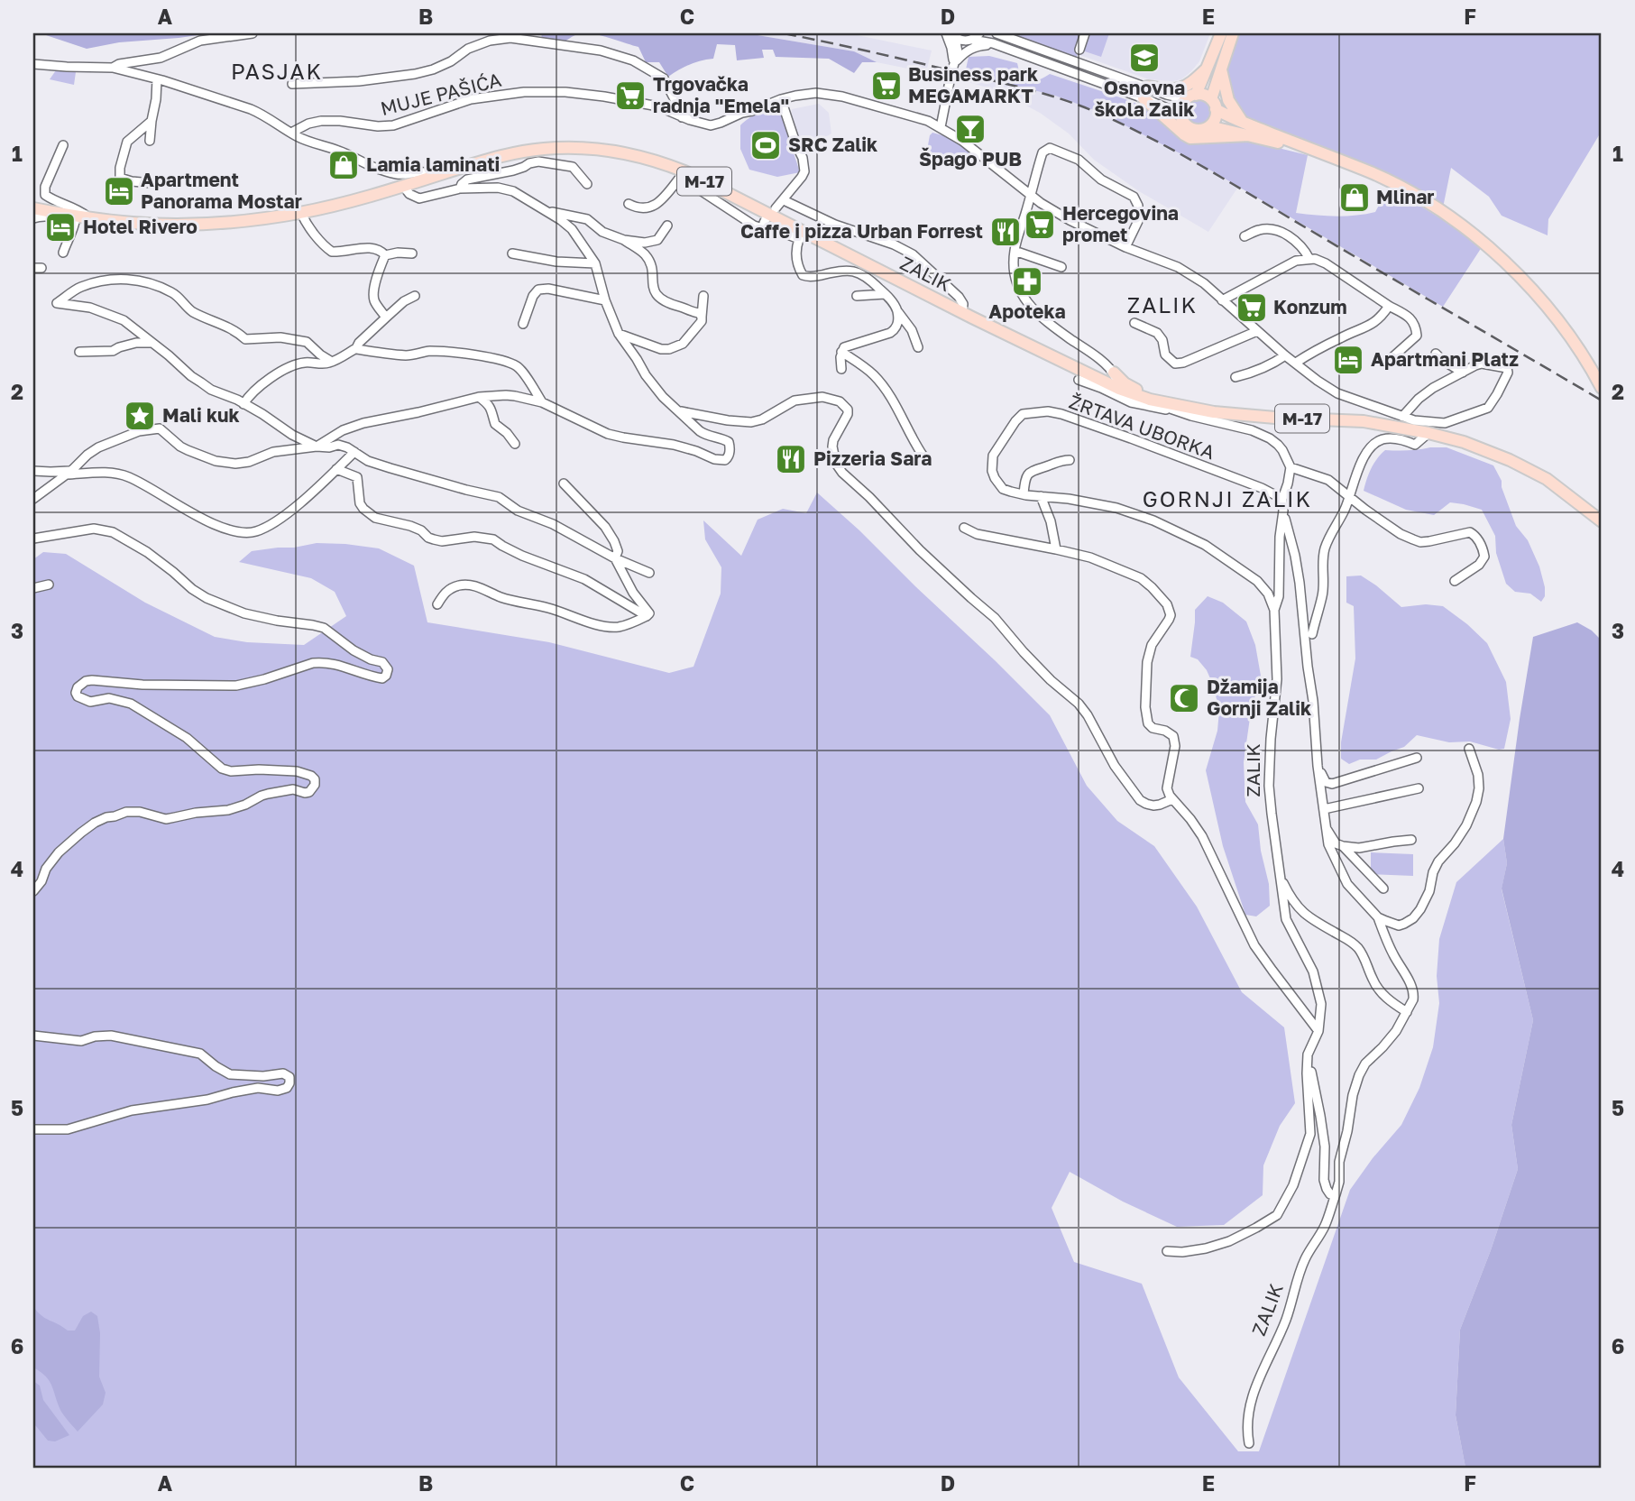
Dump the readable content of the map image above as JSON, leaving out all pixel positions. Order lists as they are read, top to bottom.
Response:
{
  "streets": {
    "main road": ["M-17", "ZALIK"],
    "street": ["MUJE PAŠIĆA", "ŽRTAVA UBORKA"]
  },
  "crossings": [
    ["M-17", "ZALIK"],
    ["ZALIK", "ŽRTAVA UBORKA"]
  ],
  "districts": ["PASJAK", "ZALIK", "GORNJI ZALIK"],
  "places": {
    "school or university": ["Osnovna škola Zalik"],
    "supermarket": [
      "Business park MEGAMARKT",
      "Trgovačka radnja \"Emela\"",
      "Hercegovina promet",
      "Konzum"
    ],
    "bar": ["Špago PUB"],
    "sports": ["SRC Zalik"],
    "shop": ["Lamia laminati", "Mlinar"],
    "hotel": ["Apartment Panorama Mostar", "Hotel Rivero", "Apartmani Platz"],
    "restaurant": ["Caffe i pizza Urban Forrest", "Pizzeria Sara"],
    "pharmacy": ["Apoteka"],
    "place": ["Mali kuk"],
    "mosque": ["Džamija Gornji Zalik"]
  },
  "grid": {
    "columns": [
      "A",
      "B",
      "C",
      "D",
      "E",
      "F"
    ],
    "rows": [
      "1",
      "2",
      "3",
      "4",
      "5",
      "6"
    ]
  }
}
